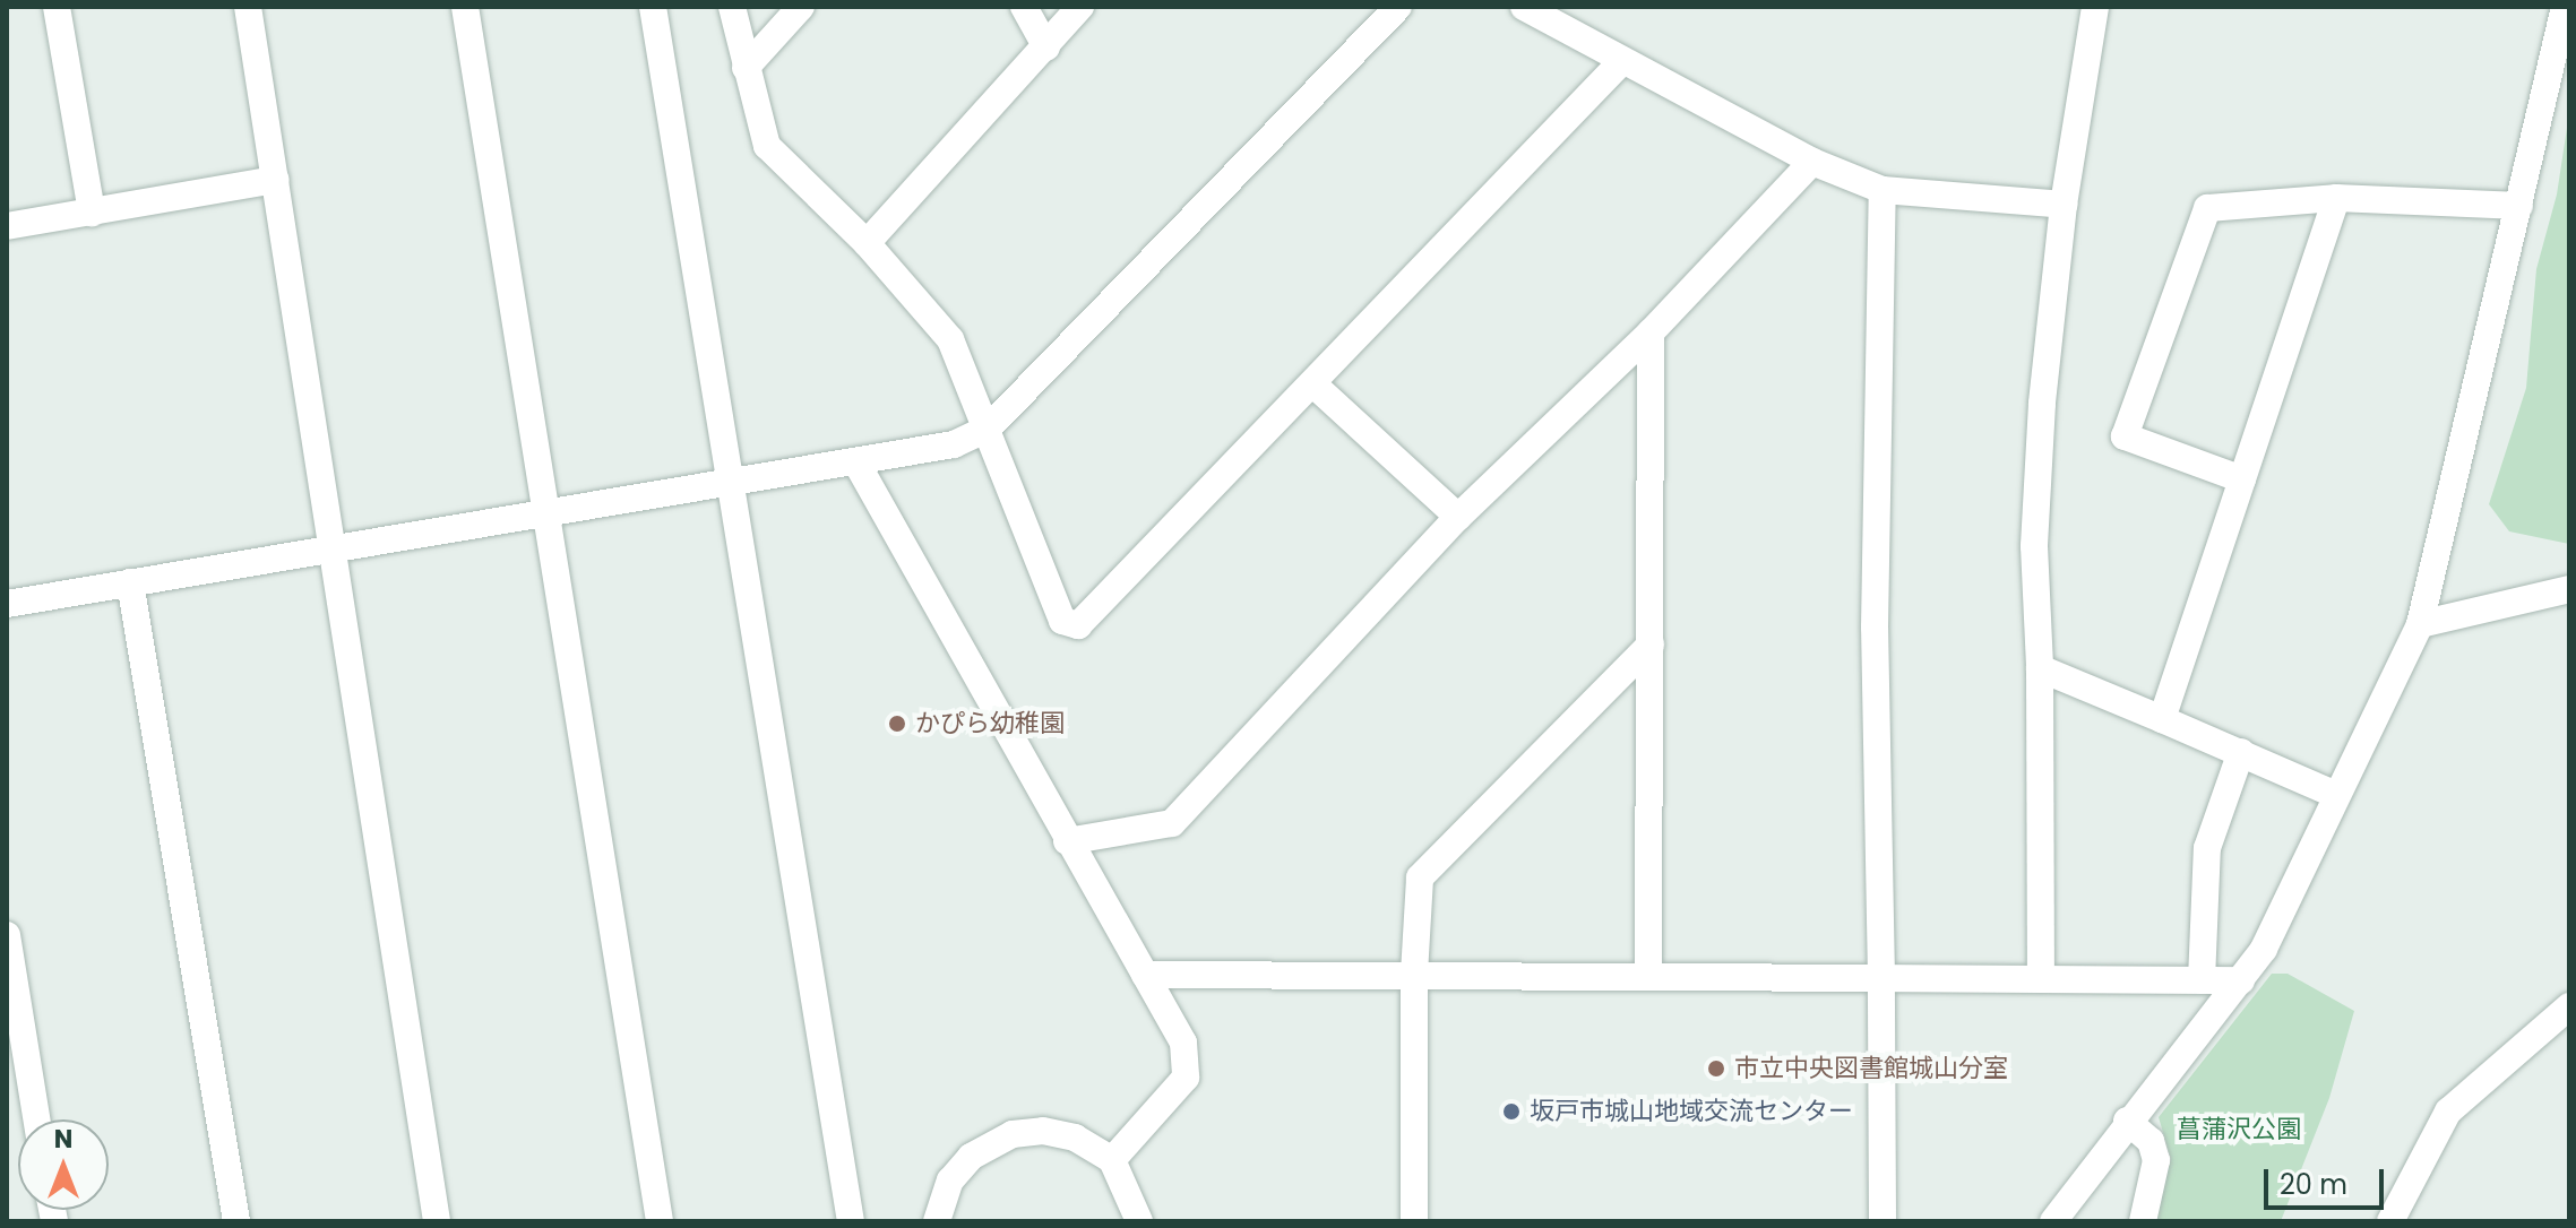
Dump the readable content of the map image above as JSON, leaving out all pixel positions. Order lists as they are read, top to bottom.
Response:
{
  "parks": ["菖蒲沢公園"],
  "places": ["かぴら幼稚園", "市立中央図書館城山分室", "坂戸市城山地域交流センター"],
  "scale_bar": "20 m",
  "north": "top"
}
